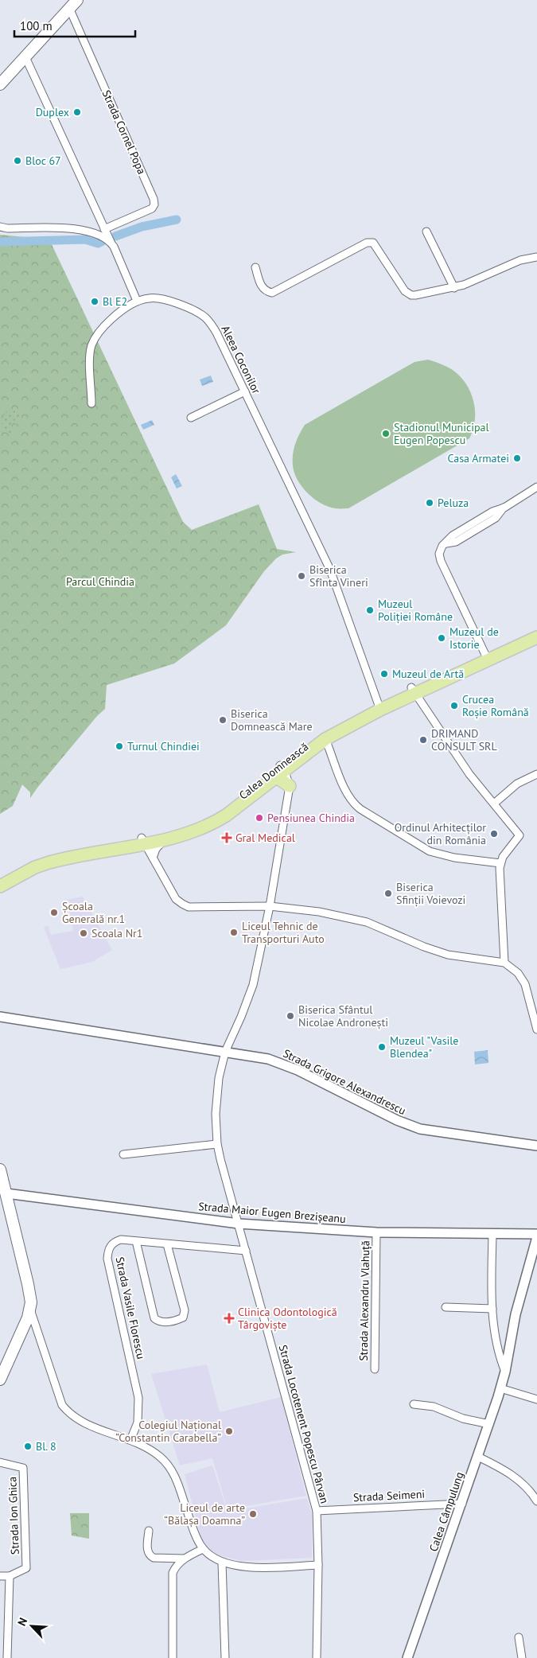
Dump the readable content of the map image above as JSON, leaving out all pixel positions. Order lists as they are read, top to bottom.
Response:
{
  "streets": {
    "main road": ["Strada Cornel Popa", "Calea Domnească"],
    "street": [
      "Aleea Coconilor",
      "Strada Grigore Alexandrescu",
      "Strada Maior Eugen Brezișeanu",
      "Strada Alexandru Vlahuță",
      "Strada Vasile Florescu",
      "Strada Locotenent Popescu Pârvan",
      "Strada Seimeni",
      "Calea Câmpulung",
      "Strada Ion Ghica"
    ]
  },
  "crossings": [
    ["Aleea Coconilor", "Calea Domnească"],
    ["Strada Grigore Alexandrescu", "Strada Locotenent Popescu Pârvan"],
    ["Strada Maior Eugen Brezișeanu", "Strada Alexandru Vlahuță"],
    ["Strada Maior Eugen Brezișeanu", "Strada Locotenent Popescu Pârvan"],
    ["Strada Maior Eugen Brezișeanu", "Calea Câmpulung"],
    ["Strada Vasile Florescu", "Strada Locotenent Popescu Pârvan"],
    ["Strada Locotenent Popescu Pârvan", "Strada Seimeni"],
    ["Strada Seimeni", "Calea Câmpulung"]
  ],
  "parks": ["Parcul Chindia"],
  "places": {
    "other": [
      "Duplex",
      "Bloc 67",
      "Bl E2",
      "Stadionul Municipal Eugen Popescu",
      "Casa Armatei",
      "Peluza",
      "Biserica Sfînta Vineri",
      "Muzeul Poliției Române",
      "Muzeul de Istorie",
      "Muzeul de Artă",
      "Crucea Roșie Română",
      "Biserica Domnească Mare",
      "DRIMAND CONSULT SRL",
      "Turnul Chindiei",
      "Pensiunea Chindia",
      "Ordinul Arhitecților din România",
      "Biserica Sfinții Voievozi",
      "Școala Generală nr.1",
      "Liceul Tehnic de Transporturi Auto",
      "Scoala Nr1",
      "Biserica Sfântul Nicolae Andronești",
      "Muzeul \"Vasile Blendea\"",
      "Colegiul Național “Constantin Carabella”",
      "Bl. 8",
      "Liceul de arte “Bălașa Doamna”"
    ],
    "health": ["Gral Medical", "Clinica Odontologică Târgoviște"]
  },
  "scale_bar": "100 m",
  "north": "top left"
}
